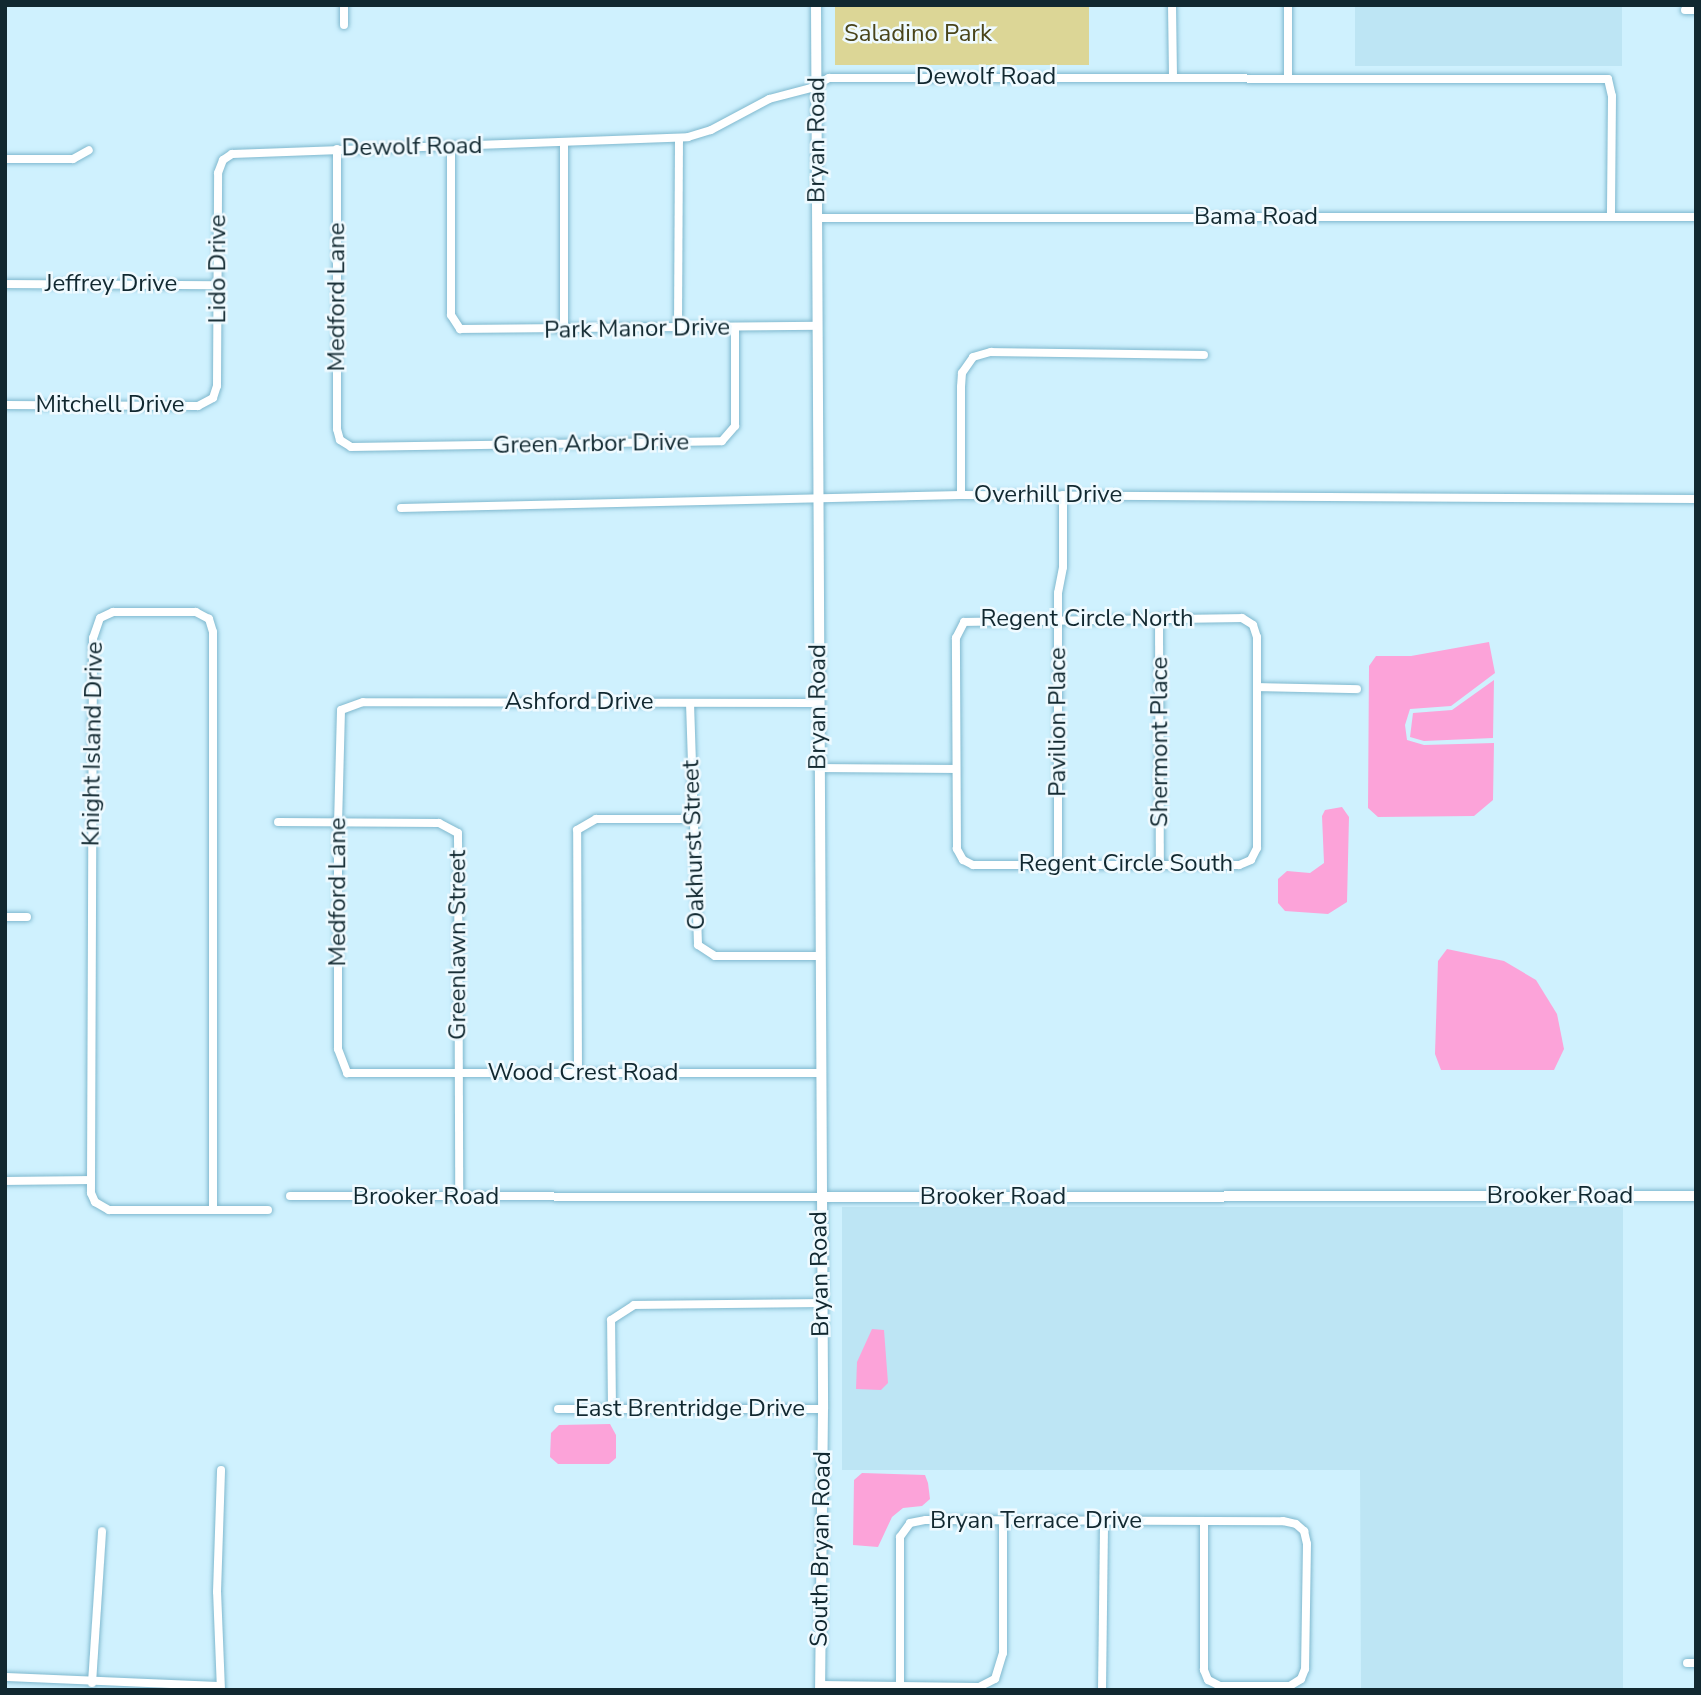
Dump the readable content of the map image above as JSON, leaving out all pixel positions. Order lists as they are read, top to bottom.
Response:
{
  "streets": {
    "street": [
      "Dewolf Road",
      "Bryan Road",
      "Bama Road",
      "Lido Drive",
      "Jeffrey Drive",
      "Medford Lane",
      "Park Manor Drive",
      "Mitchell Drive",
      "Green Arbor Drive",
      "Overhill Drive",
      "Regent Circle North",
      "Ashford Drive",
      "Pavilion Place",
      "Shermont Place",
      "Knight Island Drive",
      "Oakhurst Street",
      "Regent Circle South",
      "Greenlawn Street",
      "Wood Crest Road",
      "Brooker Road",
      "East Brentridge Drive",
      "Bryan Terrace Drive",
      "South Bryan Road"
    ]
  },
  "crossings": [
    ["Dewolf Road", "Bryan Road"],
    ["Dewolf Road", "Bama Road"],
    ["Dewolf Road", "Lido Drive"],
    ["Dewolf Road", "Medford Lane"],
    ["Dewolf Road", "Park Manor Drive"],
    ["Bryan Road", "Bama Road"],
    ["Bryan Road", "Park Manor Drive"],
    ["Bryan Road", "Overhill Drive"],
    ["Bryan Road", "Ashford Drive"],
    ["Bryan Road", "Oakhurst Street"],
    ["Bryan Road", "Wood Crest Road"],
    ["Bryan Road", "Brooker Road"],
    ["Bryan Road", "East Brentridge Drive"],
    ["Bryan Road", "South Bryan Road"],
    ["Lido Drive", "Jeffrey Drive"],
    ["Lido Drive", "Mitchell Drive"],
    ["Medford Lane", "Green Arbor Drive"],
    ["Medford Lane", "Ashford Drive"],
    ["Medford Lane", "Greenlawn Street"],
    ["Medford Lane", "Wood Crest Road"],
    ["Park Manor Drive", "Green Arbor Drive"],
    ["Overhill Drive", "Pavilion Place"],
    ["Regent Circle North", "Pavilion Place"],
    ["Regent Circle North", "Shermont Place"],
    ["Regent Circle North", "Regent Circle South"],
    ["Ashford Drive", "Oakhurst Street"],
    ["Pavilion Place", "Regent Circle South"],
    ["Shermont Place", "Regent Circle South"],
    ["Greenlawn Street", "Wood Crest Road"],
    ["Greenlawn Street", "Brooker Road"],
    ["East Brentridge Drive", "South Bryan Road"]
  ],
  "parks": ["Saladino Park"]
}
